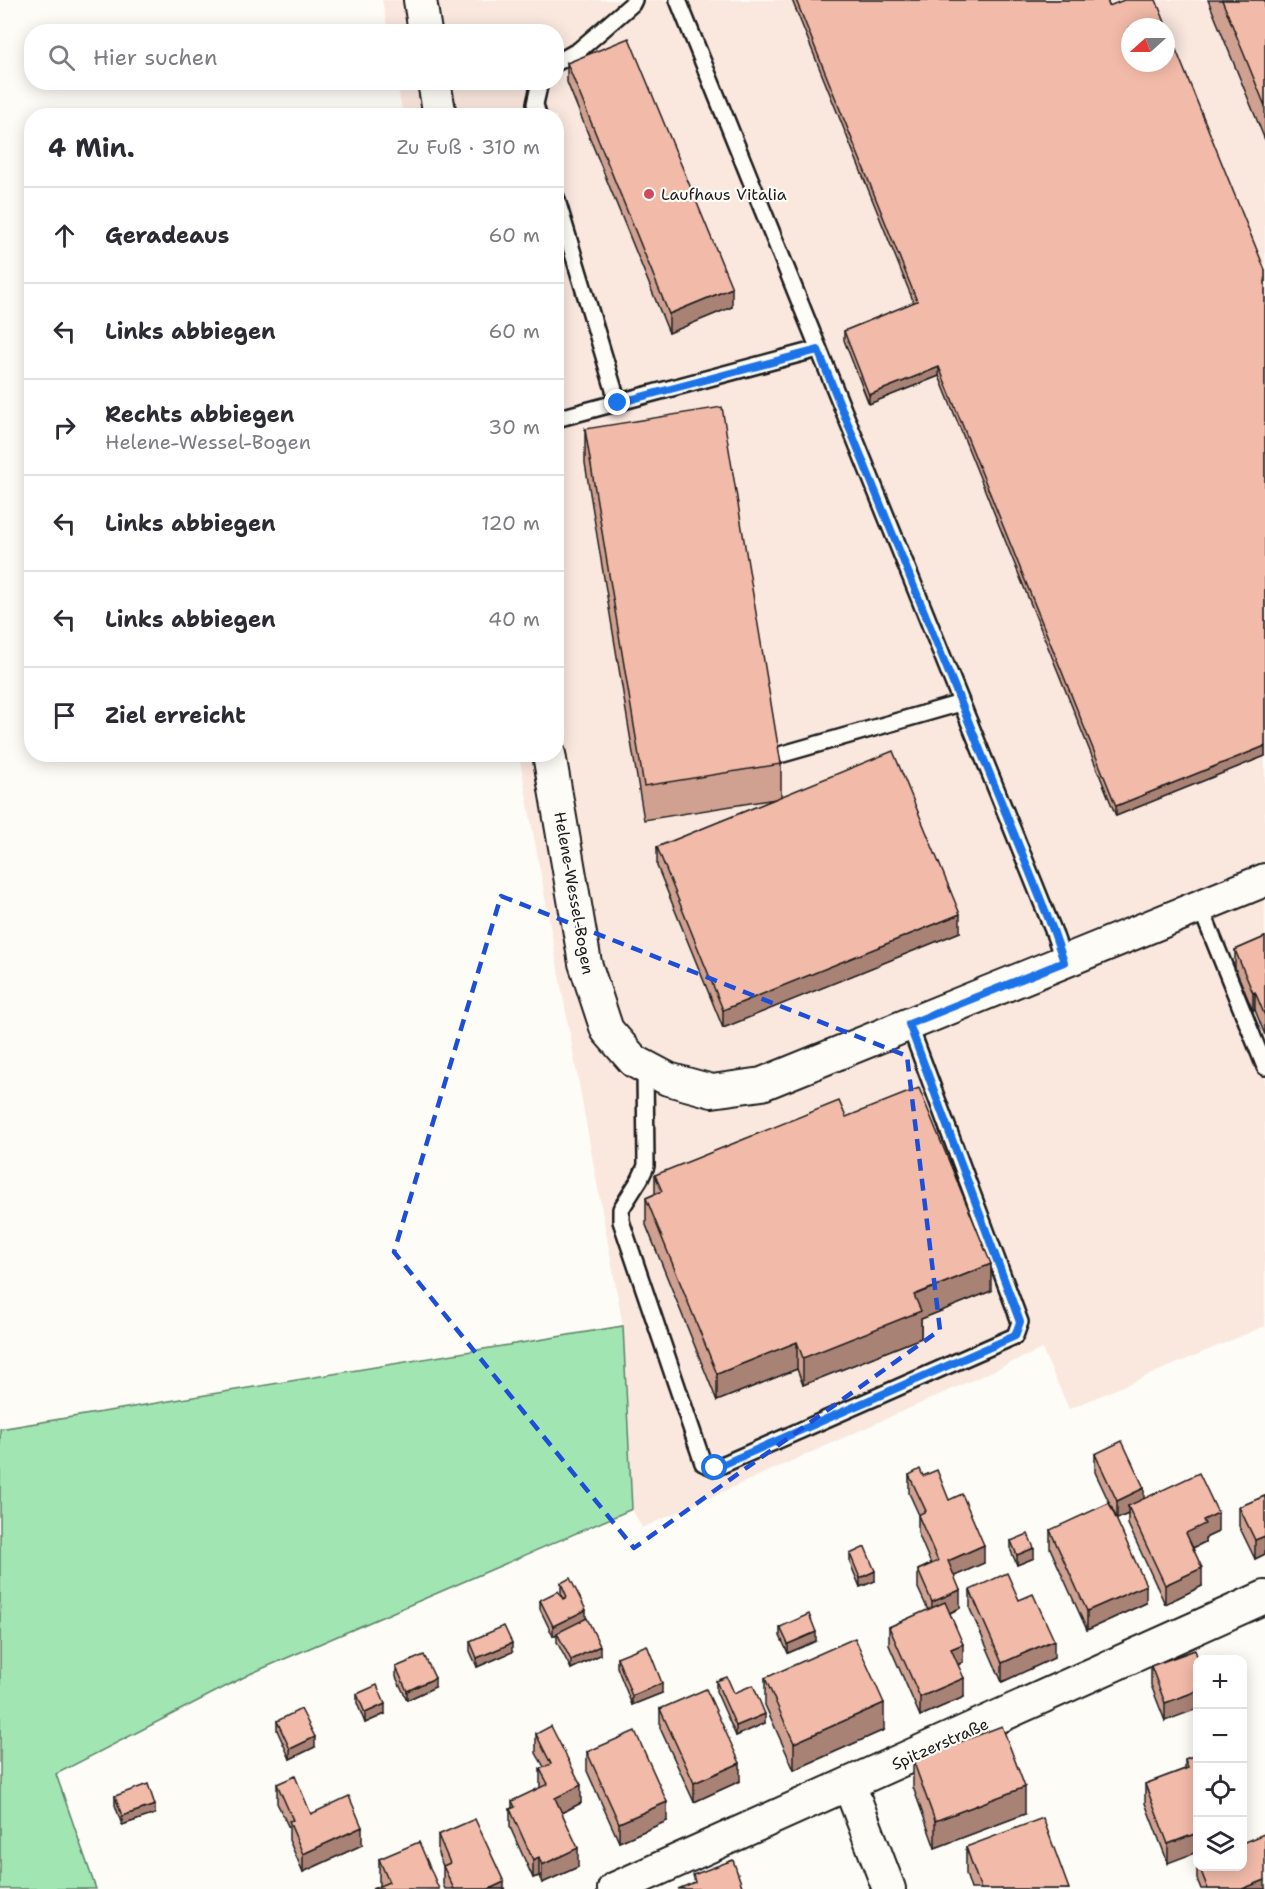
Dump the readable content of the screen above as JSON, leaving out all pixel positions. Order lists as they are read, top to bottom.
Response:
{
  "streets": {
    "street": ["Helene-Wessel-Bogen", "Spitzerstraße"]
  },
  "places": ["Laufhaus Vitalia"],
  "north": "left",
  "page": {
    "search": "Hier suchen",
    "heading": ["4 Min.", "Zu Fuß · 310 m"],
    "list": [
      ["Geradeaus", "60 m"],
      ["Links abbiegen", "60 m"],
      ["Rechts abbiegen", "Helene-Wessel-Bogen", "30 m"],
      ["Links abbiegen", "120 m"],
      ["Links abbiegen", "40 m"],
      "Ziel erreicht"
    ],
    "map_buttons": ["+", "−"]
  }
}
